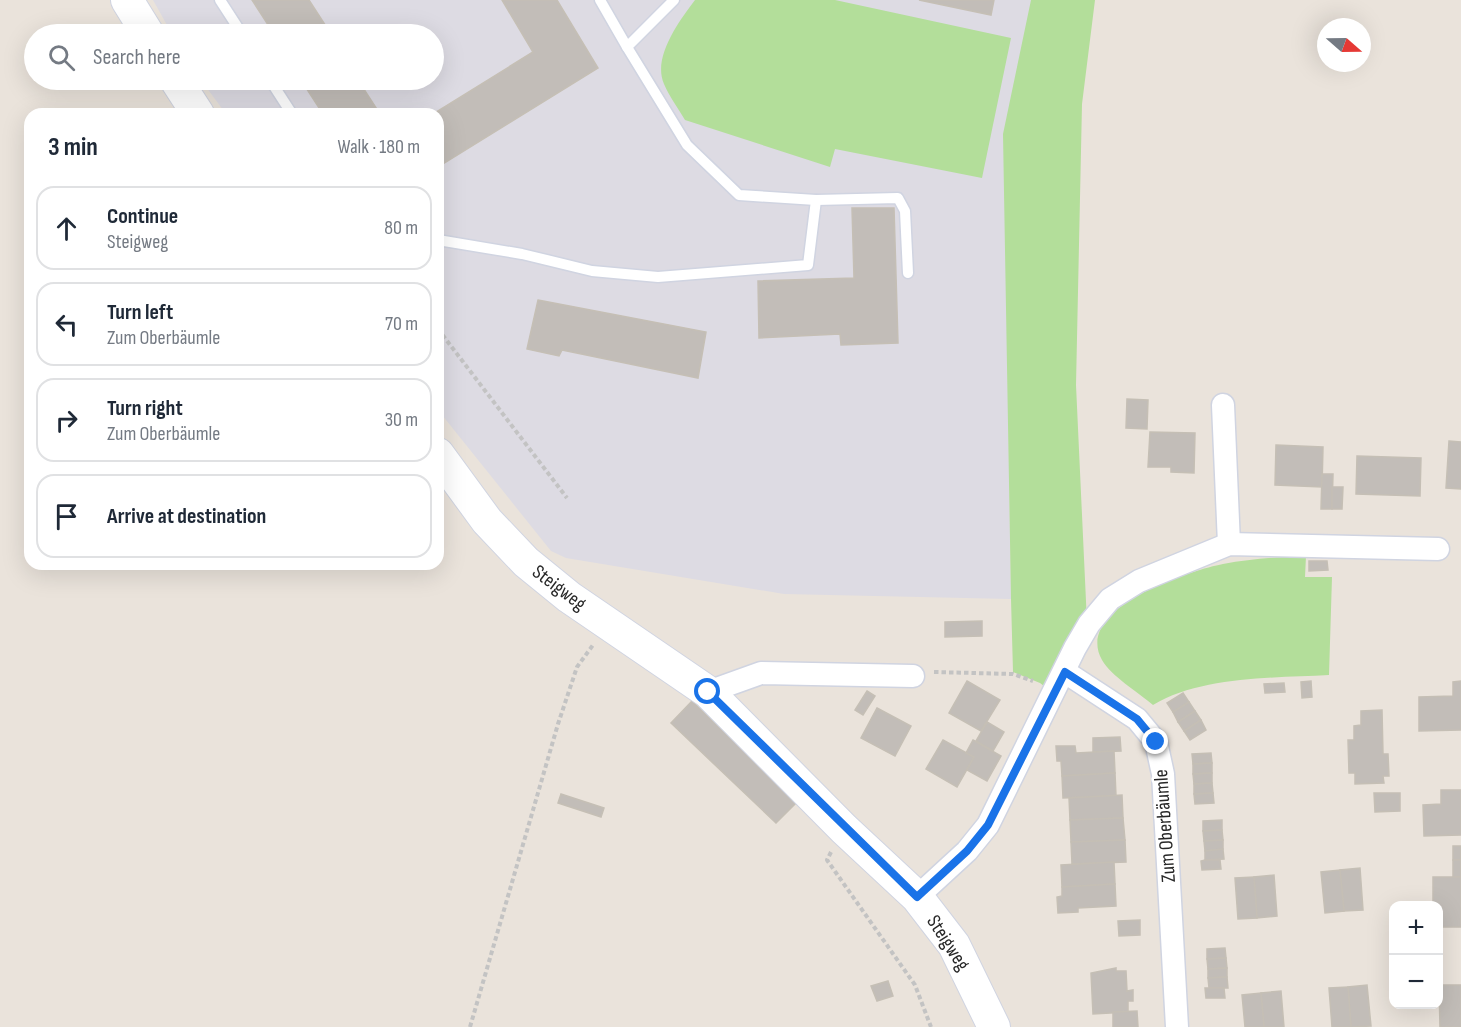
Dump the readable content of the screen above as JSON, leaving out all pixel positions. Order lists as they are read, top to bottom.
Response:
{
  "streets": {
    "street": ["Steigweg", "Zum Oberbäumle"]
  },
  "north": "right",
  "page": {
    "search": "Search here",
    "heading": ["3 min", "Walk · 180 m"],
    "list": [
      ["Continue", "Steigweg", "80 m"],
      ["Turn left", "Zum Oberbäumle", "70 m"],
      ["Turn right", "Zum Oberbäumle", "30 m"],
      "Arrive at destination"
    ],
    "map_buttons": ["+", "−"]
  }
}
